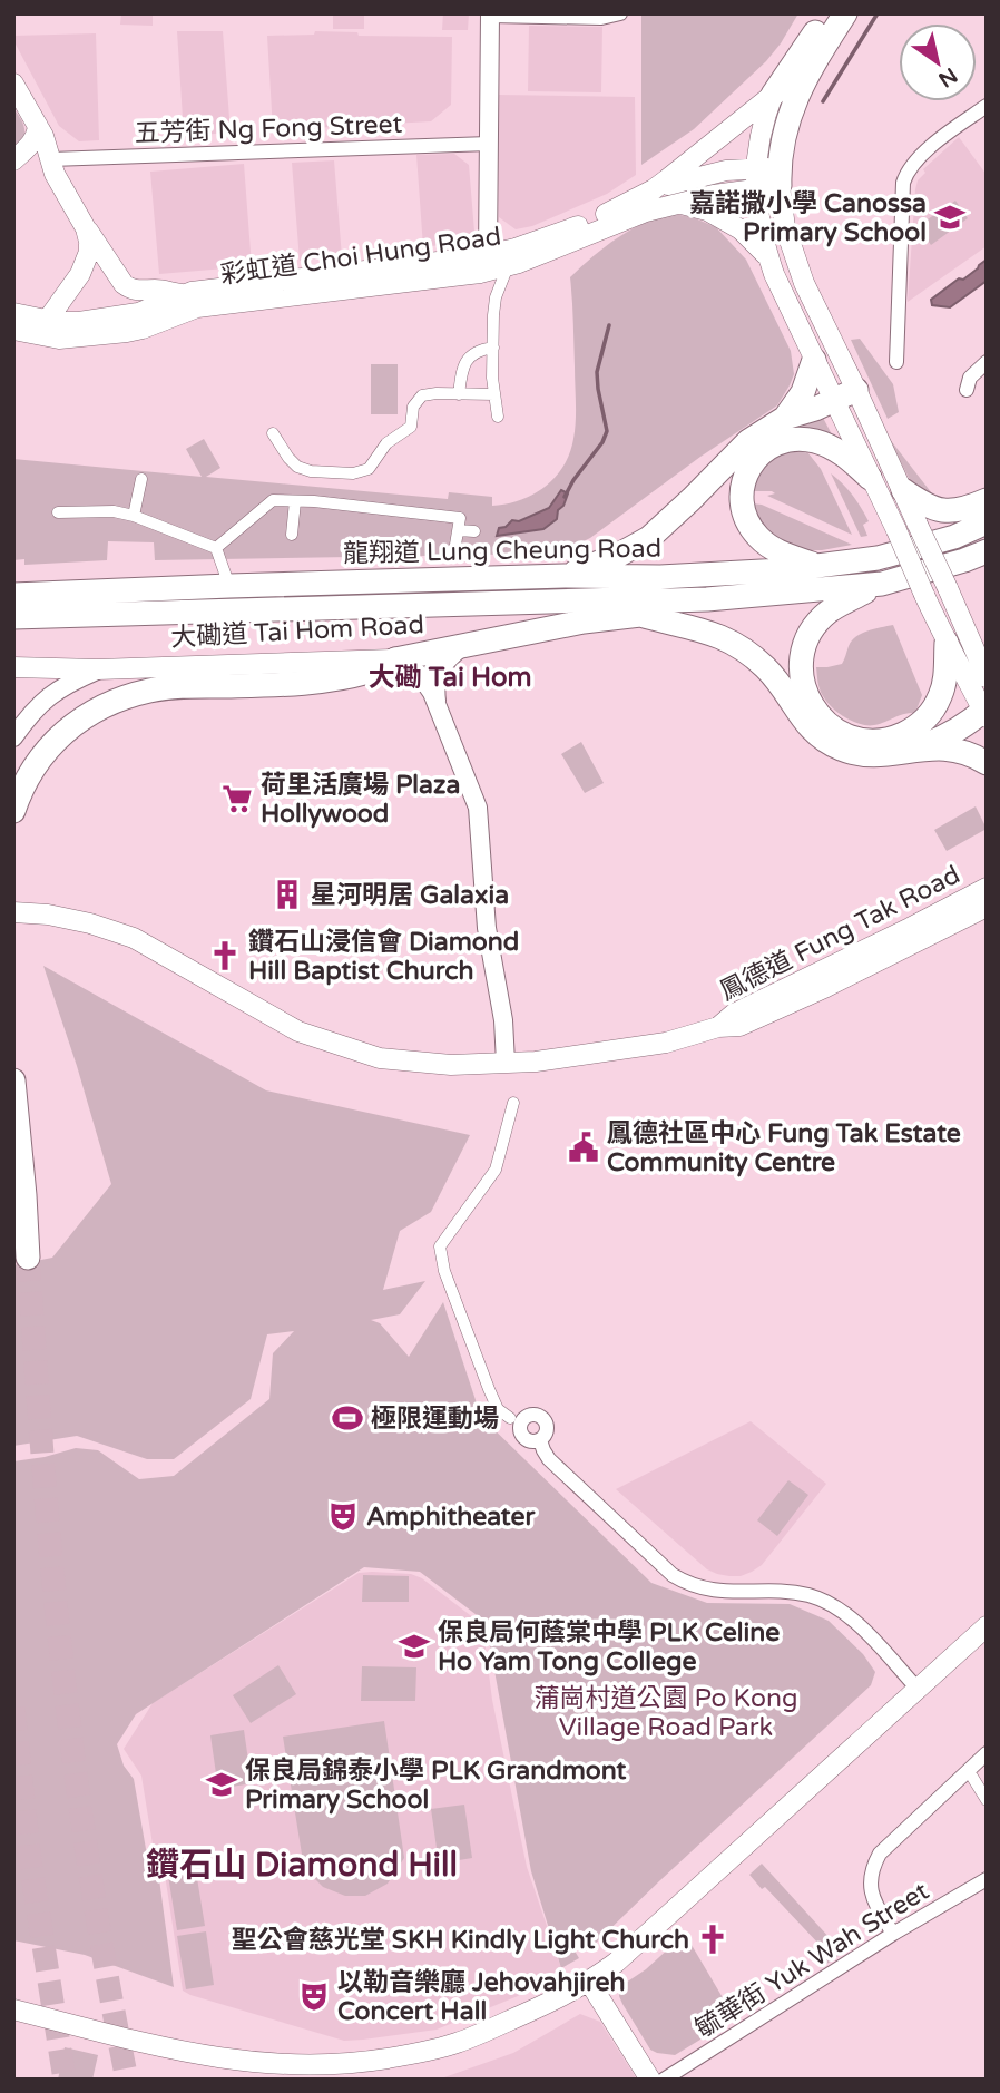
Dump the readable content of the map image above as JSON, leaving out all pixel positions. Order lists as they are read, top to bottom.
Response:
{
  "streets": {
    "main road": [
      "彩虹道 Choi Hung Road",
      "龍翔道 Lung Cheung Road",
      "大磡道 Tai Hom Road",
      "鳳德道 Fung Tak Road"
    ],
    "street": ["五芳街 Ng Fong Street", "毓華街 Yuk Wah Street"]
  },
  "crossings": [
    ["龍翔道 Lung Cheung Road", "大磡道 Tai Hom Road"]
  ],
  "districts": ["大磡 Tai Hom", "鑽石山 Diamond Hill"],
  "parks": ["蒲崗村道公園 Po Kong Village Road Park"],
  "places": {
    "school or university": ["嘉諾撒小學 Canossa Primary School", "保良局何蔭棠中學 PLK Celine Ho Yam Tong College", "保良局錦泰小學 PLK Grandmont Primary School"],
    "supermarket": ["荷里活廣場 Plaza Hollywood"],
    "building": ["星河明居 Galaxia"],
    "church": ["鑽石山浸信會 Diamond Hill Baptist Church", "聖公會慈光堂 SKH Kindly Light Church"],
    "public building": ["鳳德社區中心 Fung Tak Estate Community Centre"],
    "sports": ["極限運動場"],
    "theatre": ["Amphitheater", "以勒音樂廳 Jehovahjireh Concert Hall"]
  },
  "north": "bottom right"
}
